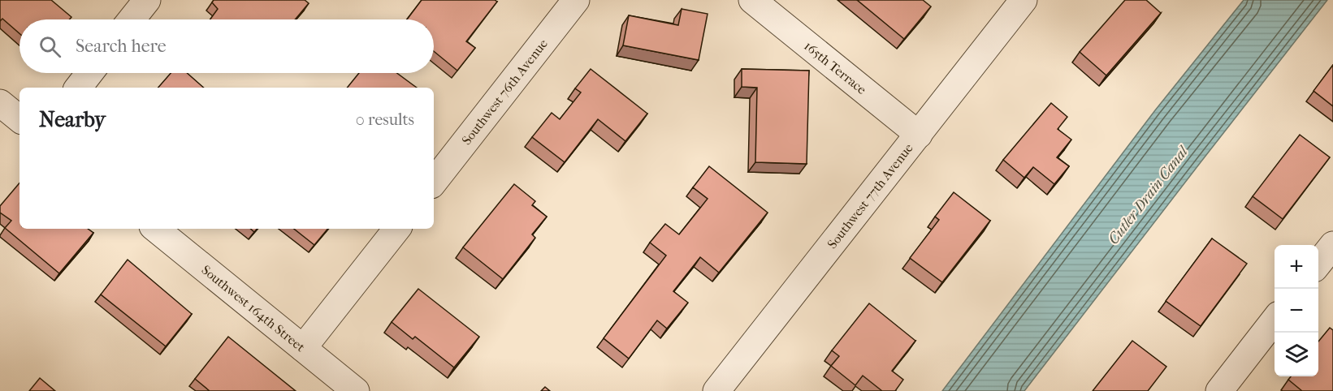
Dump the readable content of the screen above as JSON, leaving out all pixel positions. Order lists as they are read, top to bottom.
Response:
{
  "streets": {
    "street": [
      "165th Terrace",
      "Southwest 76th Avenue",
      "Southwest 77th Avenue",
      "Southwest 164th Street"
    ]
  },
  "crossings": [
    ["165th Terrace", "Southwest 77th Avenue"]
  ],
  "water": ["Cutler Drain Canal"],
  "page": {
    "search": "Search here",
    "heading": ["Nearby", "0 results"],
    "map_buttons": ["+", "−"]
  }
}
